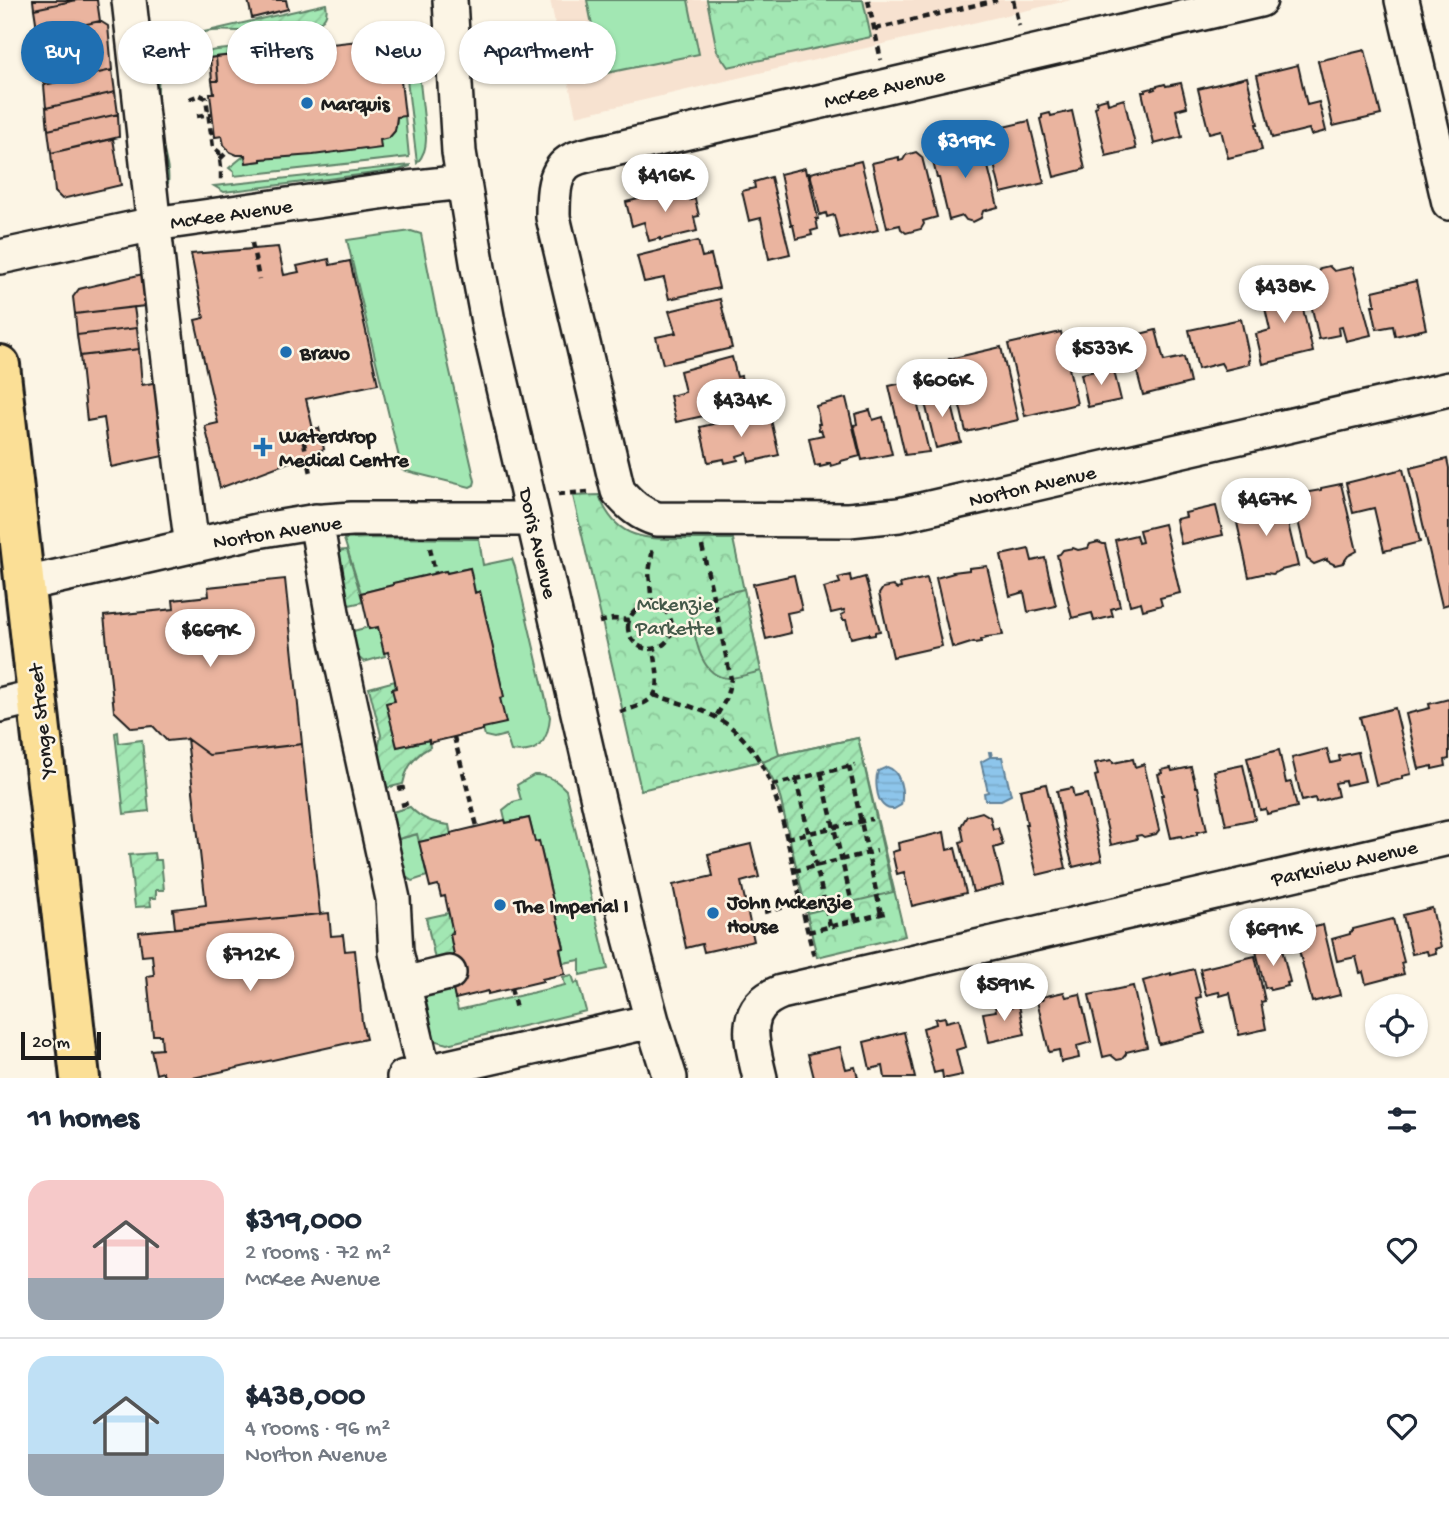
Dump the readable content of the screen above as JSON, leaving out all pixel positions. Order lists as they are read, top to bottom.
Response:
{
  "streets": {
    "main road": ["Yonge Street"],
    "street": [
      "McKee Avenue",
      "Norton Avenue",
      "Doris Avenue",
      "Parkview Avenue"
    ]
  },
  "crossings": [
    ["McKee Avenue", "Norton Avenue"],
    ["McKee Avenue", "Doris Avenue"],
    ["Norton Avenue", "Doris Avenue"],
    ["Norton Avenue", "Yonge Street"]
  ],
  "parks": ["Mckenzie Parkette"],
  "places": {
    "other": [
      "Marquis",
      "Bravo",
      "The Imperial I",
      "John Mckenzie House"
    ],
    "health": ["Waterdrop Medical Centre"]
  },
  "scale_bar": "20 m",
  "page": {
    "chip": [
      "Buy",
      "Rent",
      "Filters",
      "New",
      "Apartment"
    ],
    "price": [
      "$319K",
      "$416K",
      "$438K",
      "$533K",
      "$606K",
      "$434K",
      "$467K",
      "$669K",
      "$691K",
      "$712K",
      "$591K"
    ],
    "scale": "20 m",
    "heading": "11 homes",
    "list": [
      {
        "name": "$319,000",
        "note": "2 rooms · 72 m² · McKee Avenue"
      },
      {
        "name": "$438,000",
        "note": "4 rooms · 96 m² · Norton Avenue"
      }
    ]
  }
}
